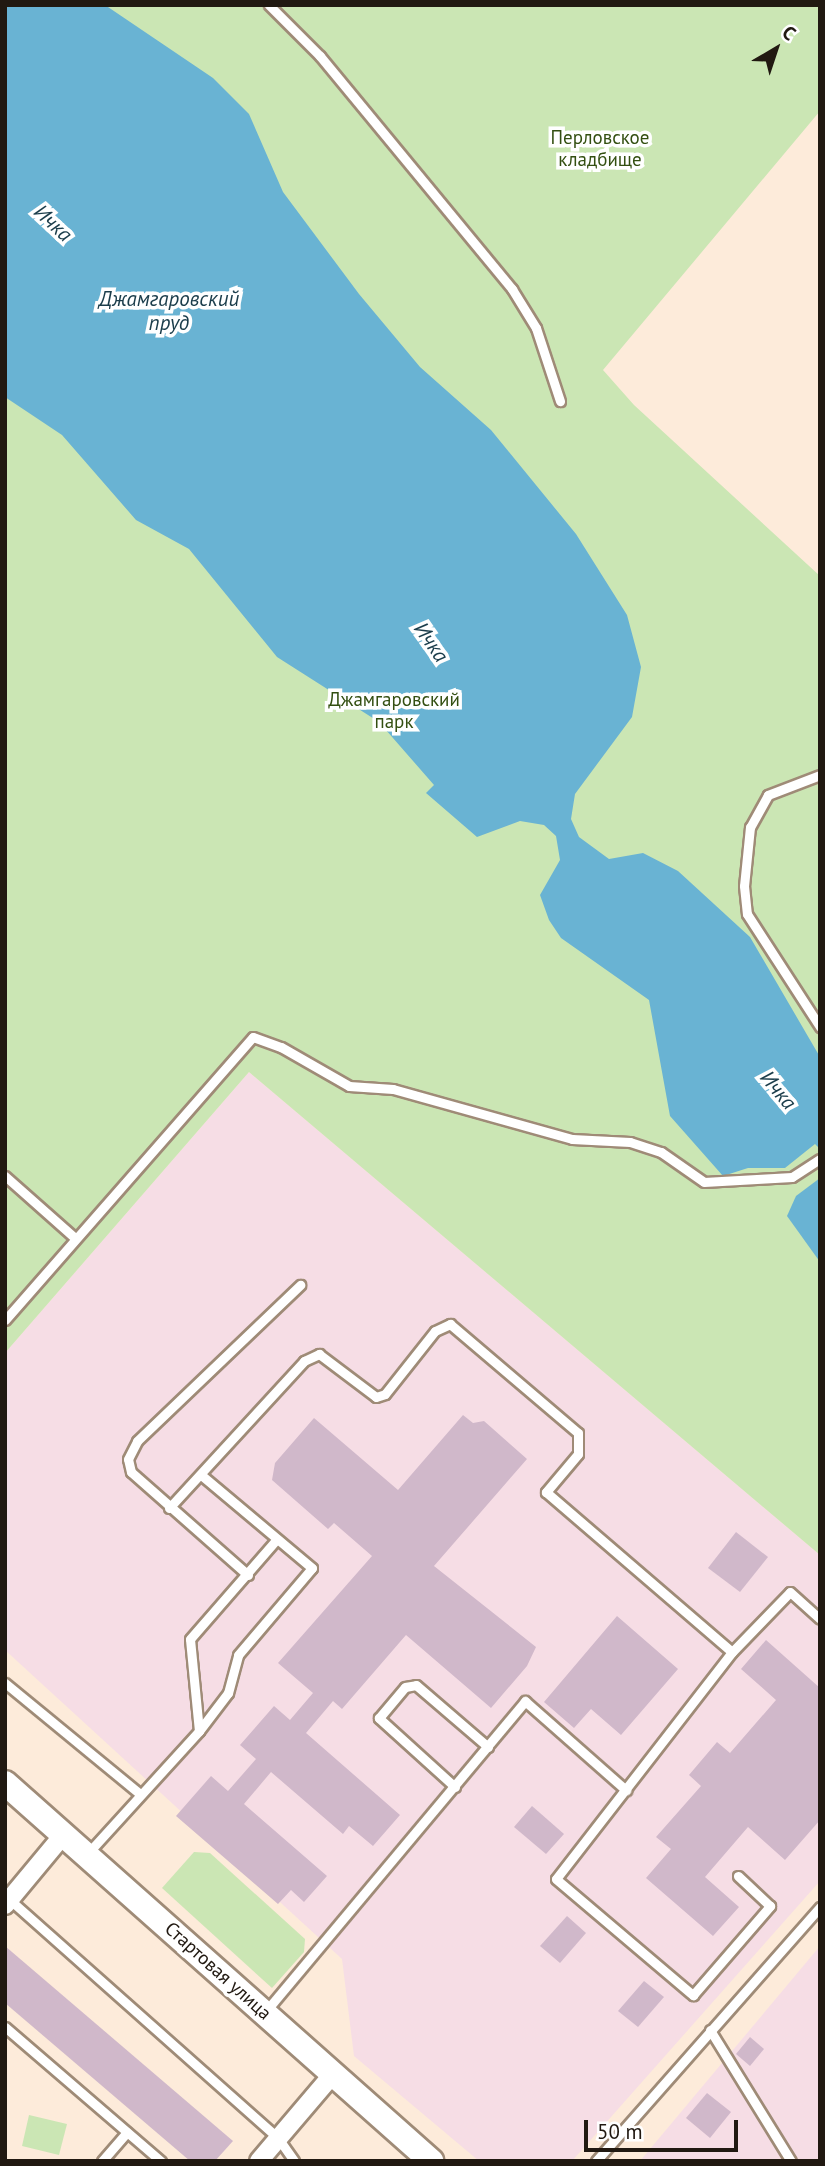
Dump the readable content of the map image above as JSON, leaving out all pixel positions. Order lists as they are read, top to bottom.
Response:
{
  "streets": {
    "street": ["Стартовая улица"]
  },
  "water": ["Ичка", "Джамгаровский пруд"],
  "parks": ["Перловское кладбище", "Джамгаровский парк"],
  "scale_bar": "50 m",
  "north": "top right"
}
